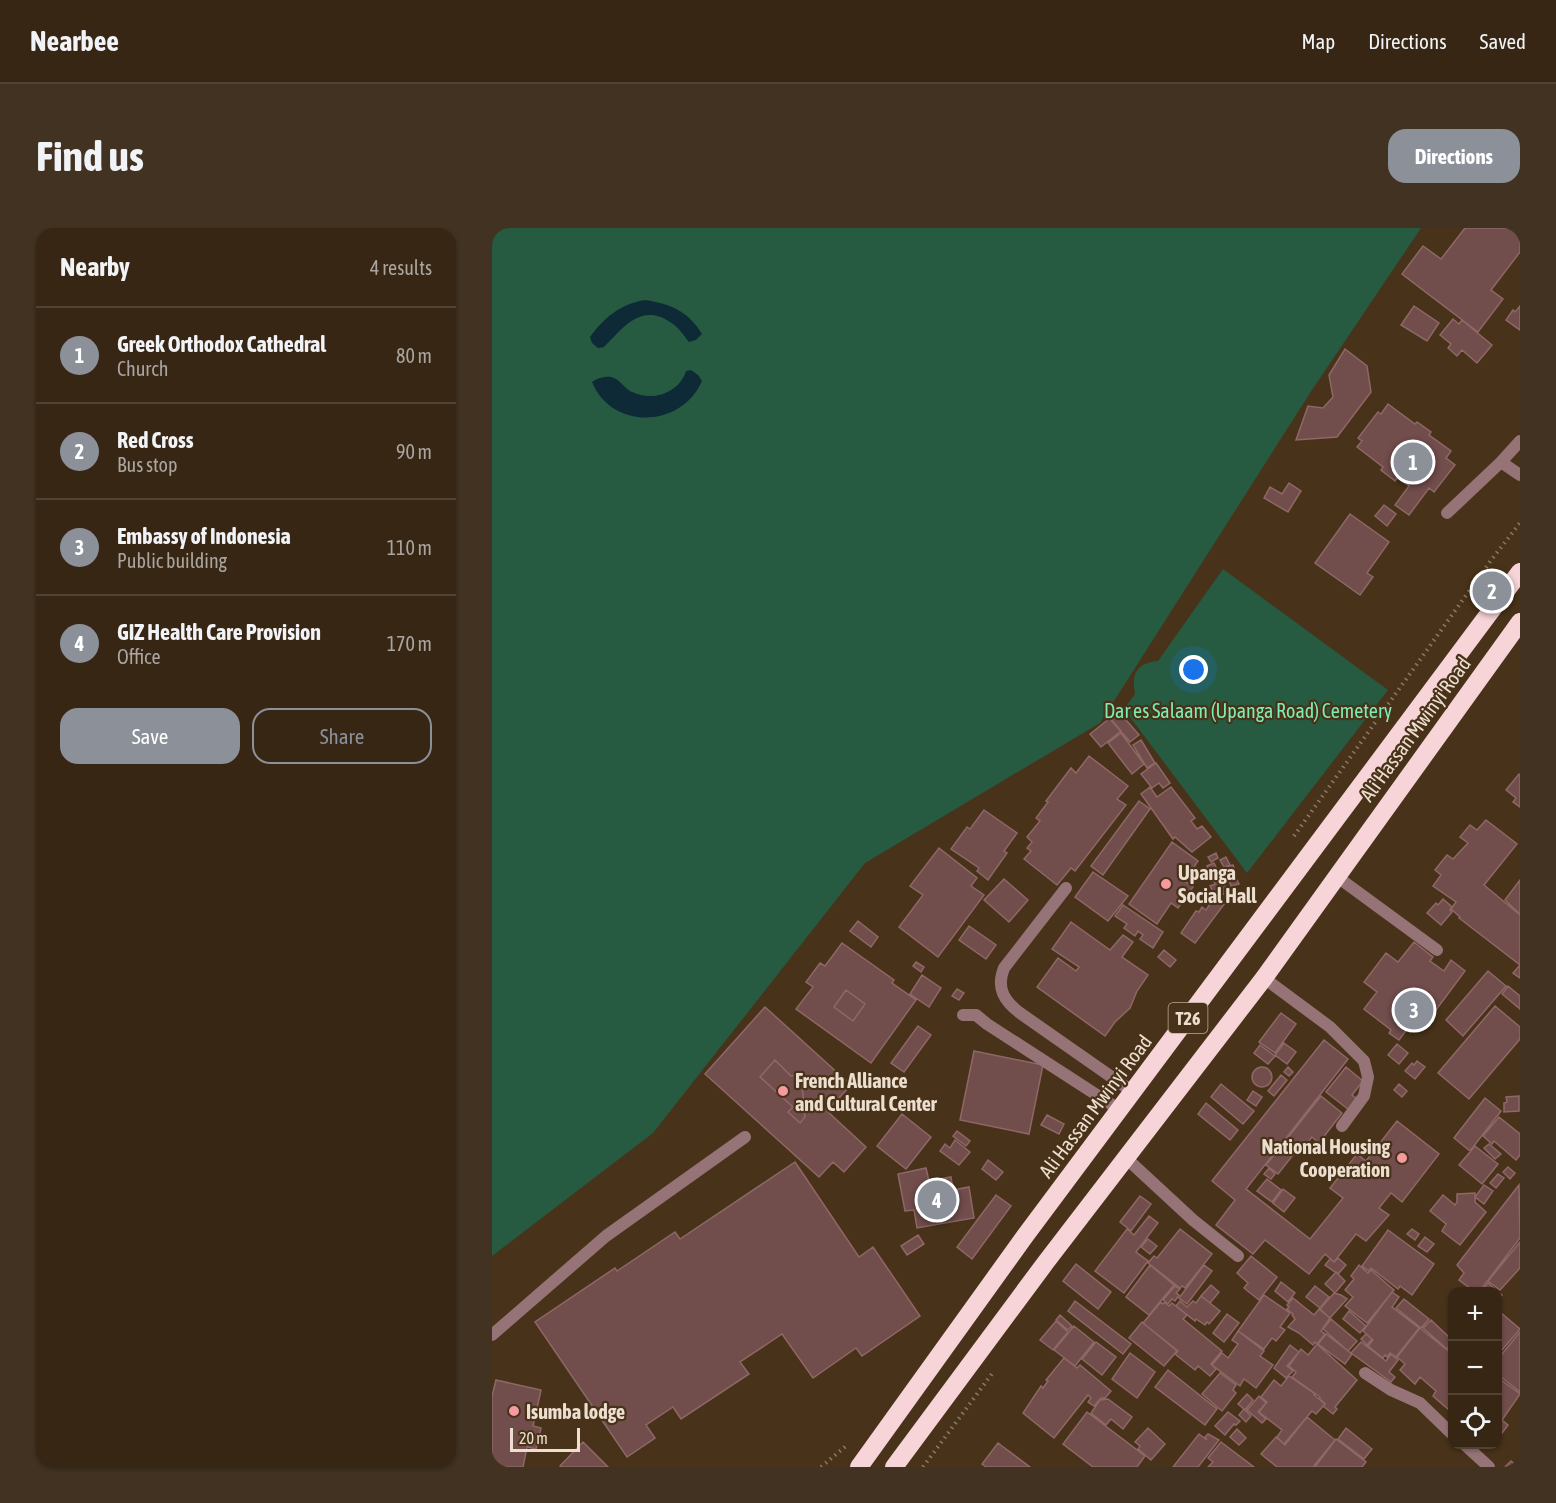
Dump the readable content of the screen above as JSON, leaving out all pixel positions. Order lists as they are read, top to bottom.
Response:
{
  "streets": {
    "highway": ["Ali Hassan Mwinyi Road", "T26"]
  },
  "parks": ["Dar es Salaam (Upanga Road) Cemetery"],
  "places": [
    "Upanga Social Hall",
    "French Alliance and Cultural Center",
    "National Housing Cooperation",
    "Isumba lodge"
  ],
  "scale_bar": "20 m",
  "page": {
    "header": "Nearbee",
    "nav": ["Map", "Directions", "Saved"],
    "buttons": [
      "Directions",
      ["Save", "Share"]
    ],
    "title": "Find us",
    "heading": ["Nearby", "4 results"],
    "list": [
      {
        "mark": "1",
        "name": "Greek Orthodox Cathedral",
        "note": "Church",
        "value": "80 m"
      },
      {
        "mark": "2",
        "name": "Red Cross",
        "note": "Bus stop",
        "value": "90 m"
      },
      {
        "mark": "3",
        "name": "Embassy of Indonesia",
        "note": "Public building",
        "value": "110 m"
      },
      {
        "mark": "4",
        "name": "GIZ Health Care Provision",
        "note": "Office",
        "value": "170 m"
      }
    ],
    "pins": [
      "1",
      "2",
      "3",
      "4"
    ],
    "map_buttons": ["+", "−"],
    "scale": "20 m"
  }
}
